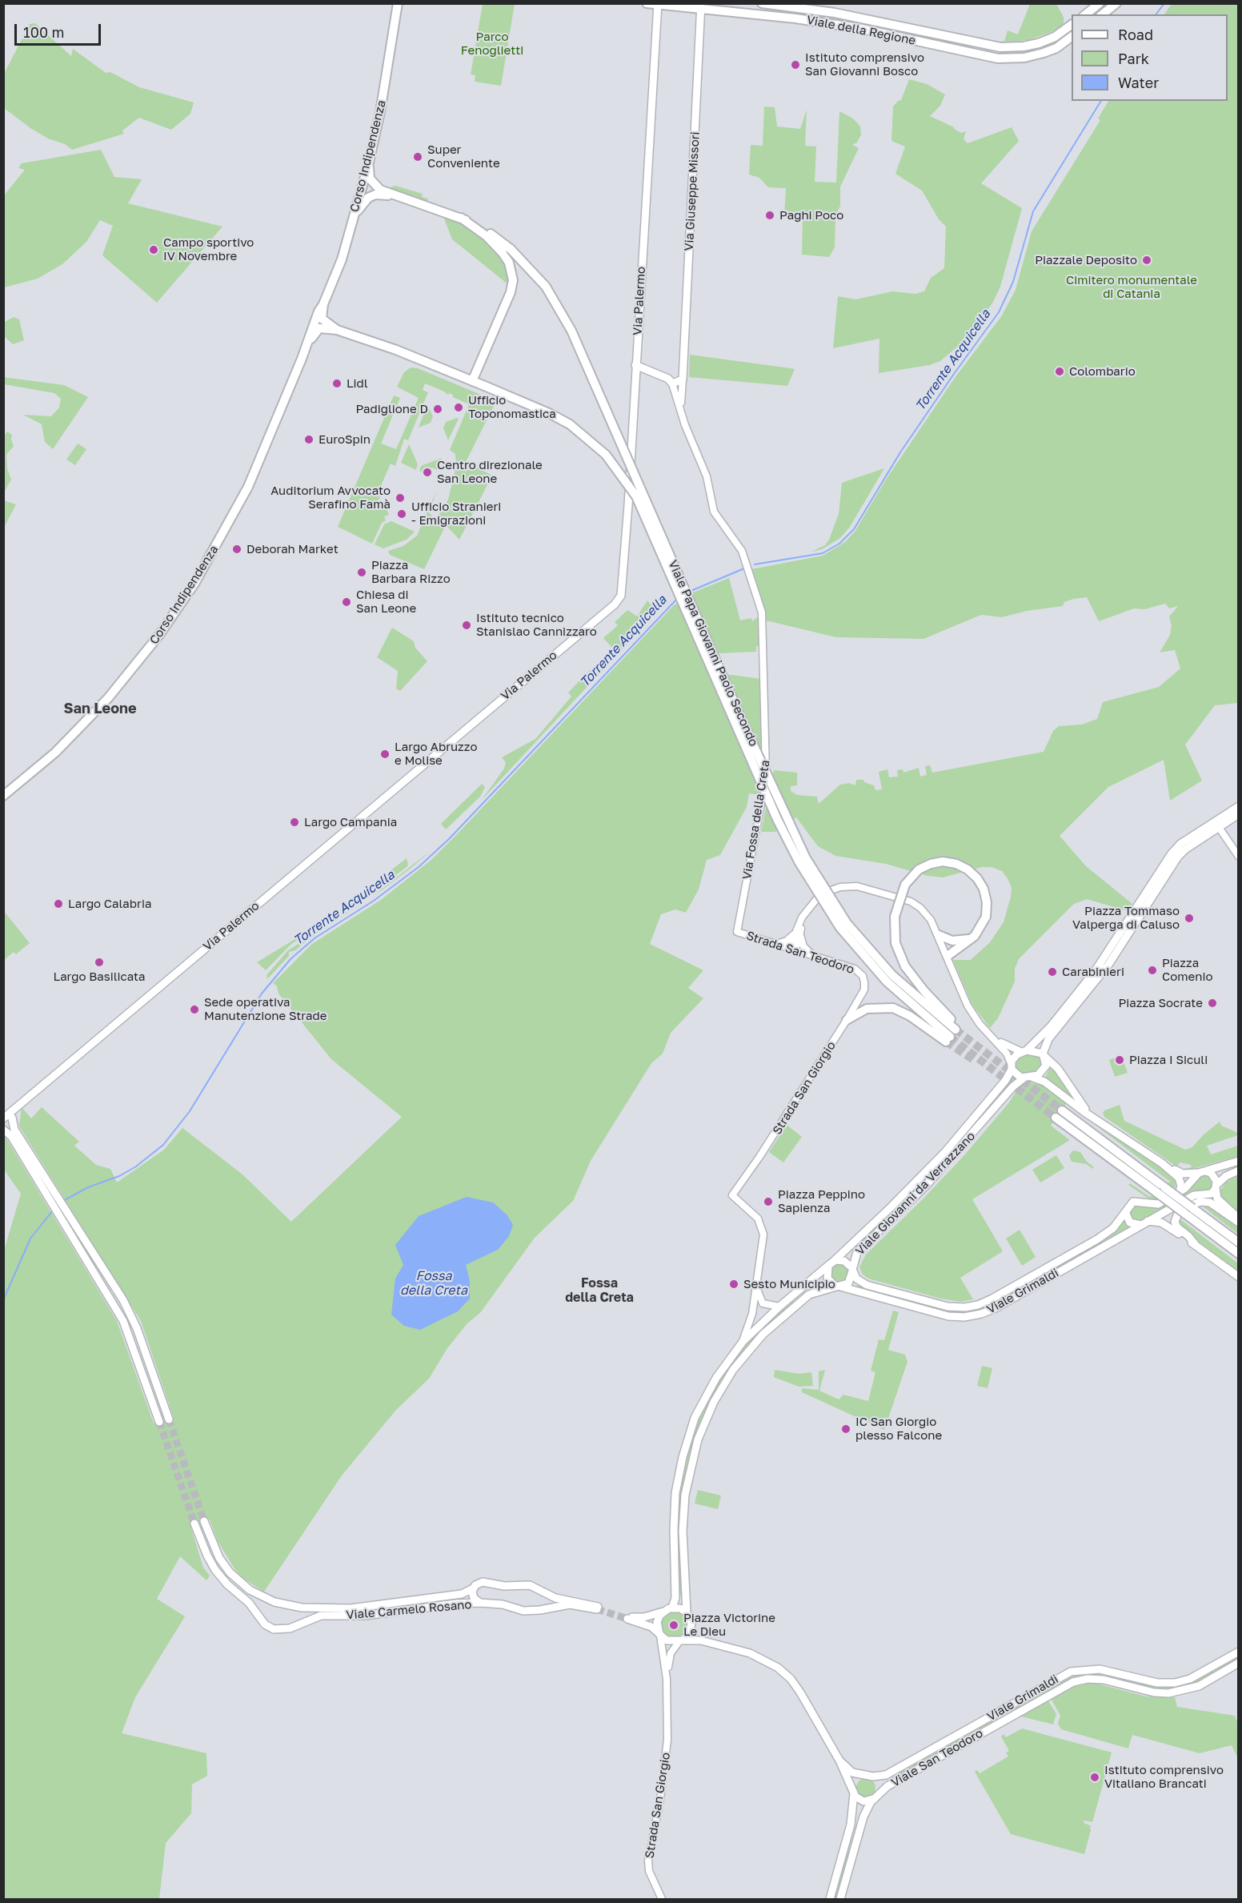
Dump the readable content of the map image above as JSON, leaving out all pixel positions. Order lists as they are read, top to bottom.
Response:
{
  "streets": {
    "main road": [
      "Viale della Regione",
      "Corso Indipendenza",
      "Via Giuseppe Missori",
      "Via Palermo",
      "Viale Papa Giovanni Paolo Secondo",
      "Viale Giovanni da Verrazzano",
      "Viale Grimaldi",
      "Viale Carmelo Rosano",
      "Viale San Teodoro"
    ],
    "street": ["Via Fossa della Creta", "Strada San Teodoro", "Strada San Giorgio"]
  },
  "crossings": [
    ["Viale della Regione", "Via Giuseppe Missori"],
    ["Viale della Regione", "Via Palermo"],
    ["Via Fossa della Creta", "Strada San Teodoro"],
    ["Strada San Teodoro", "Strada San Giorgio"],
    ["Viale Giovanni da Verrazzano", "Viale Grimaldi"],
    ["Viale Grimaldi", "Viale San Teodoro"]
  ],
  "districts": ["San Leone", "Fossa della Creta"],
  "water": ["Torrente Acquicella", "Fossa della Creta"],
  "parks": ["Parco Fenoglietti", "Cimitero monumentale di Catania"],
  "places": [
    "Istituto comprensivo San Giovanni Bosco",
    "Super Conveniente",
    "Paghi Poco",
    "Campo sportivo IV Novembre",
    "Piazzale Deposito",
    "Colombario",
    "Lidl",
    "Ufficio Toponomastica",
    "Padiglione D",
    "EuroSpin",
    "Centro direzionale San Leone",
    "Auditorium Avvocato Serafino Famà",
    "Ufficio Stranieri - Emigrazioni",
    "Deborah Market",
    "Piazza Barbara Rizzo",
    "Chiesa di San Leone",
    "Istituto tecnico Stanislao Cannizzaro",
    "Largo Abruzzo e Molise",
    "Largo Campania",
    "Largo Calabria",
    "Piazza Tommaso Valperga di Caluso",
    "Largo Basilicata",
    "Piazza Comenio",
    "Carabinieri",
    "Piazza Socrate",
    "Sede operativa Manutenzione Strade",
    "Piazza I Siculi",
    "Piazza Peppino Sapienza",
    "Sesto Municipio",
    "IC San Giorgio plesso Falcone",
    "Piazza Victorine Le Dieu",
    "Istituto comprensivo Vitaliano Brancati"
  ],
  "legend": ["Road", "Park", "Water"],
  "scale_bar": "100 m"
}
